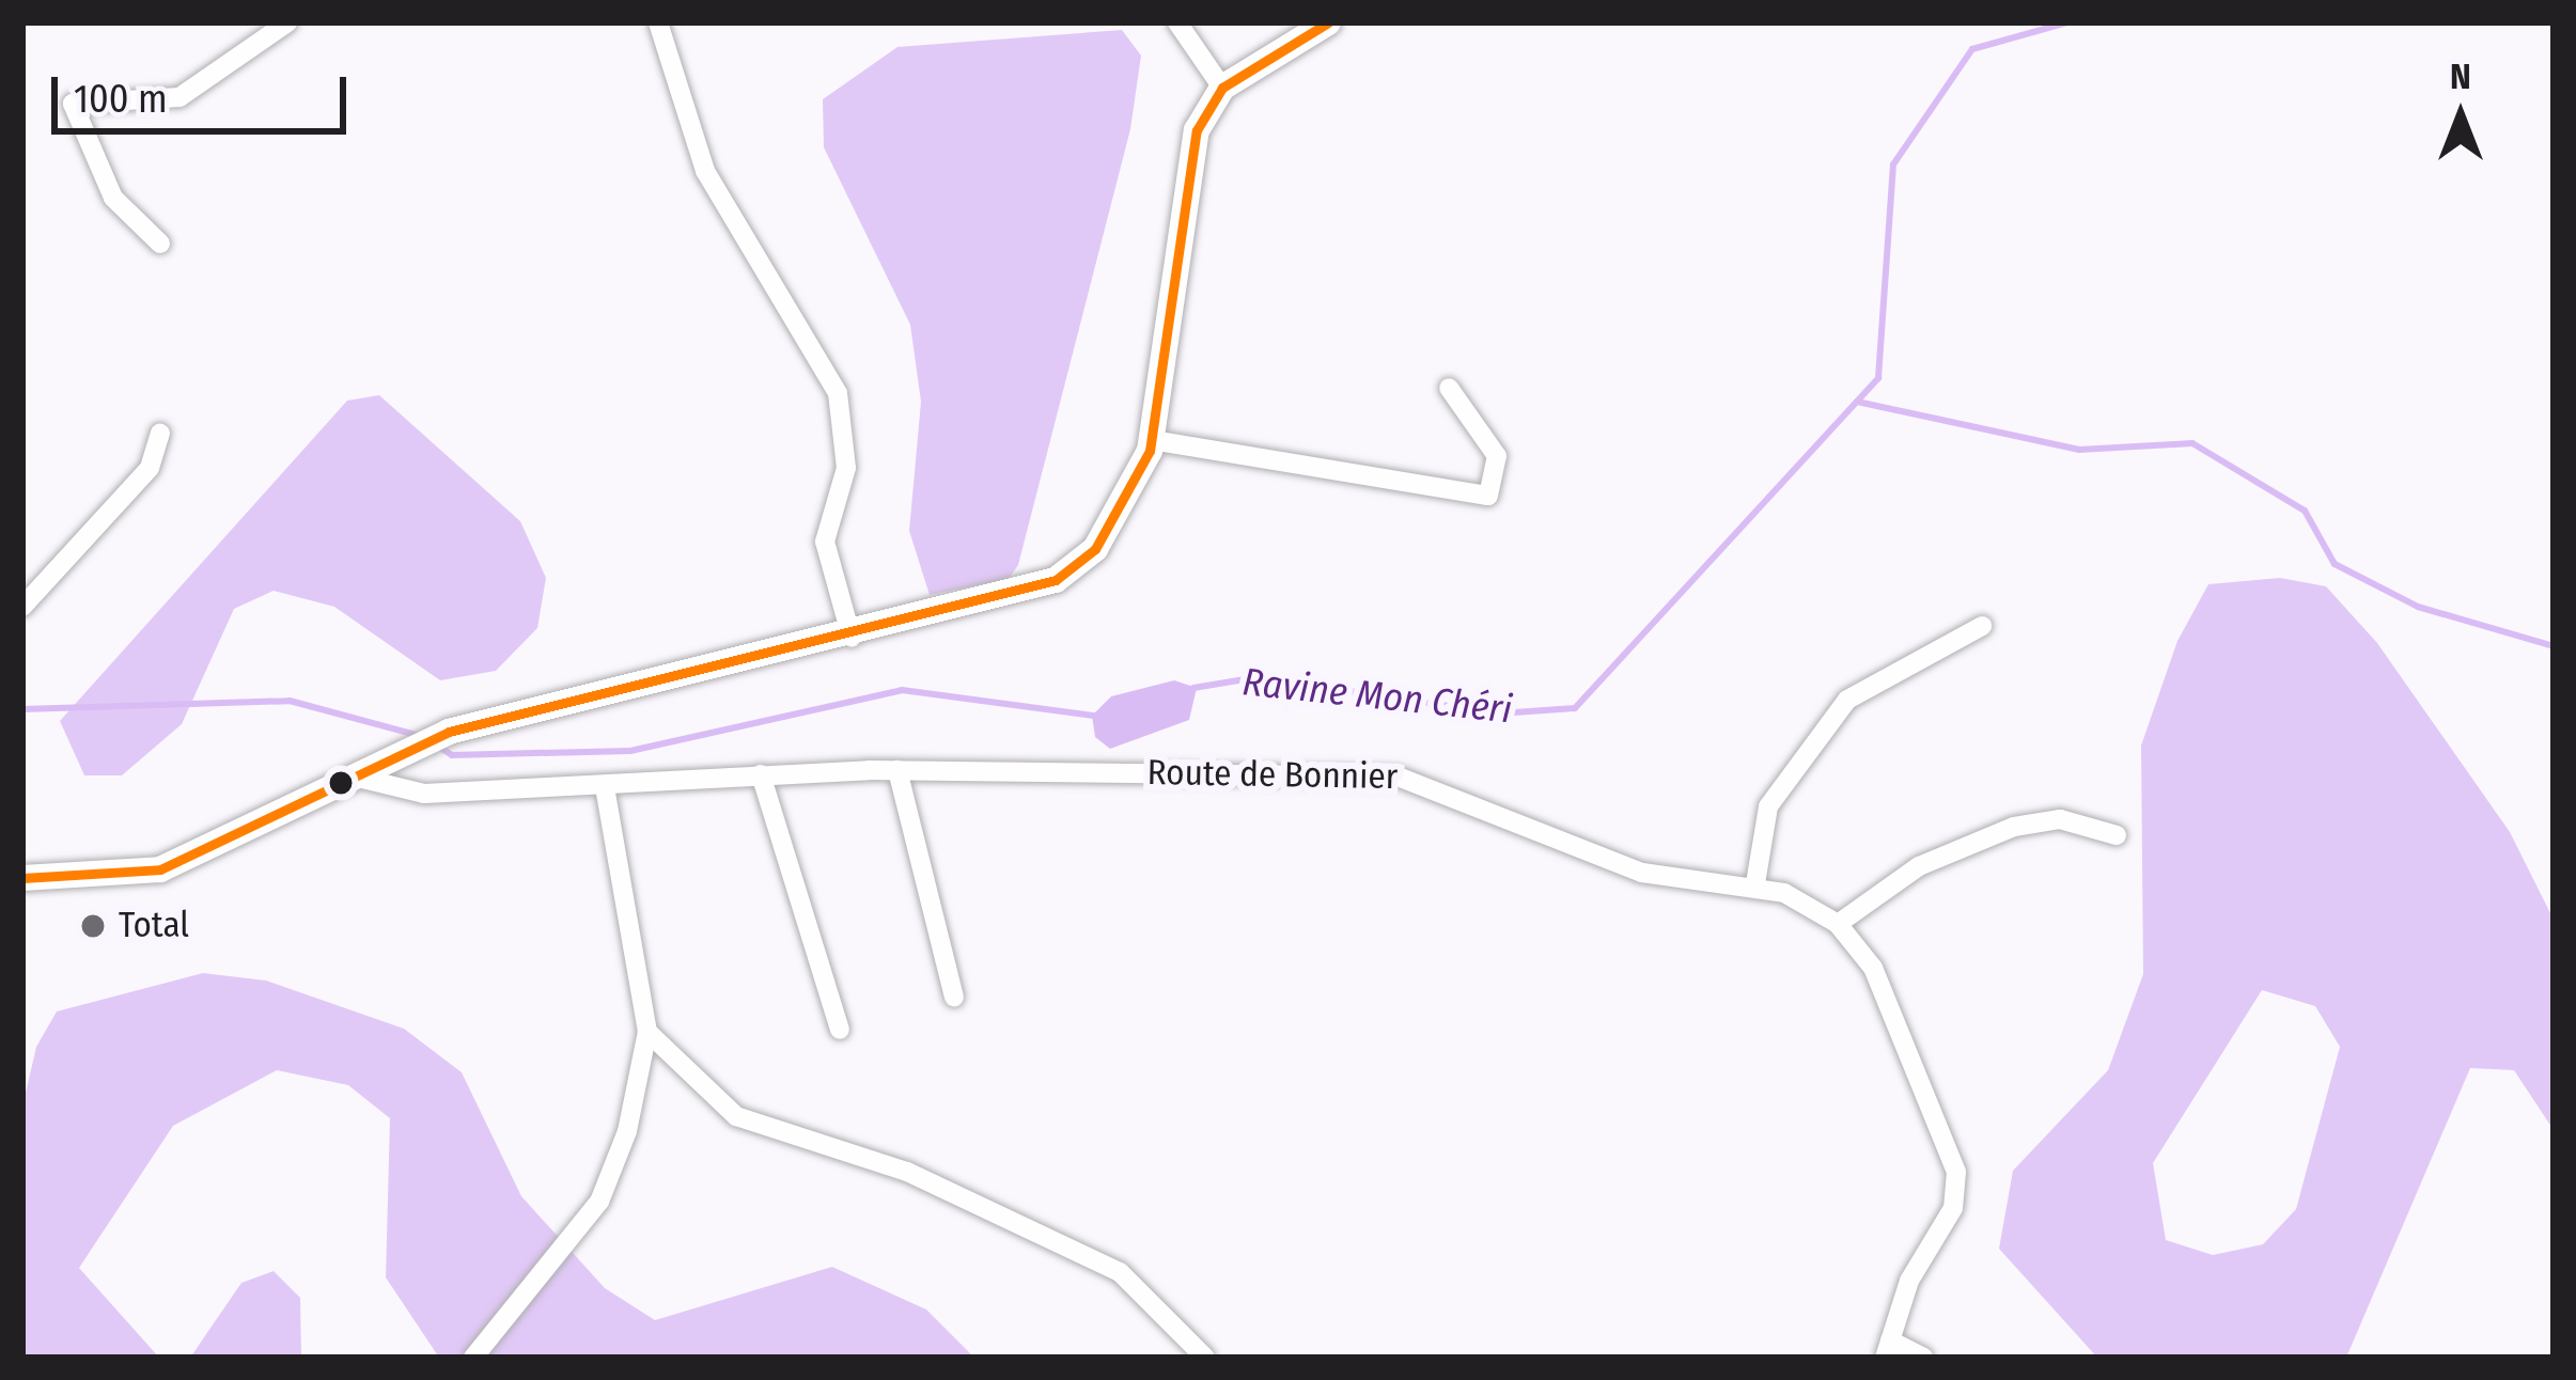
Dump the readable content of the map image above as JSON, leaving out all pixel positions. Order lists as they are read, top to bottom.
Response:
{
  "streets": {
    "street": ["Route de Bonnier"]
  },
  "water": ["Ravine Mon Chéri"],
  "places": ["Total"],
  "scale_bar": "100 m",
  "north": "top"
}
